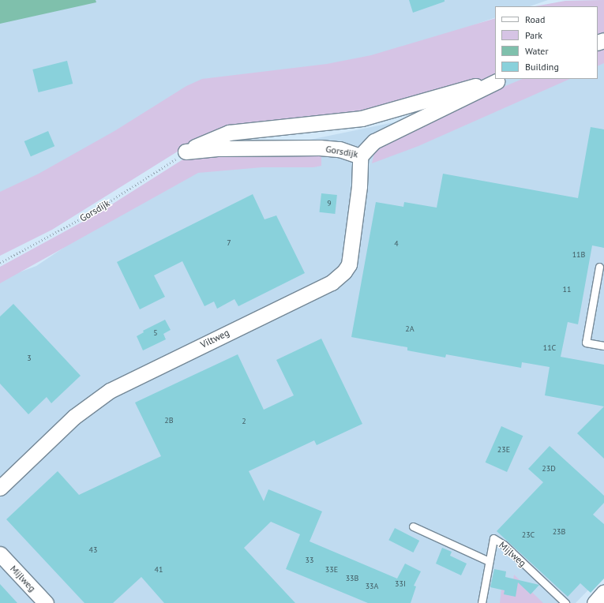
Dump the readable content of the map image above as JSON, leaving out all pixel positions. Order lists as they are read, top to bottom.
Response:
{
  "streets": {
    "street": ["Gorsdijk", "Viltweg", "Mijlweg"]
  },
  "crossings": [
    ["Gorsdijk", "Viltweg"]
  ],
  "house_numbers": [
    "9",
    "7",
    "4",
    "11B",
    "11",
    "2A",
    "5",
    "11C",
    "3",
    "2B",
    "2",
    "23E",
    "23D",
    "23B",
    "23C",
    "43",
    "33",
    "41",
    "33E",
    "33B",
    "33I",
    "33A"
  ],
  "legend": [
    "Road",
    "Park",
    "Water",
    "Building"
  ]
}
